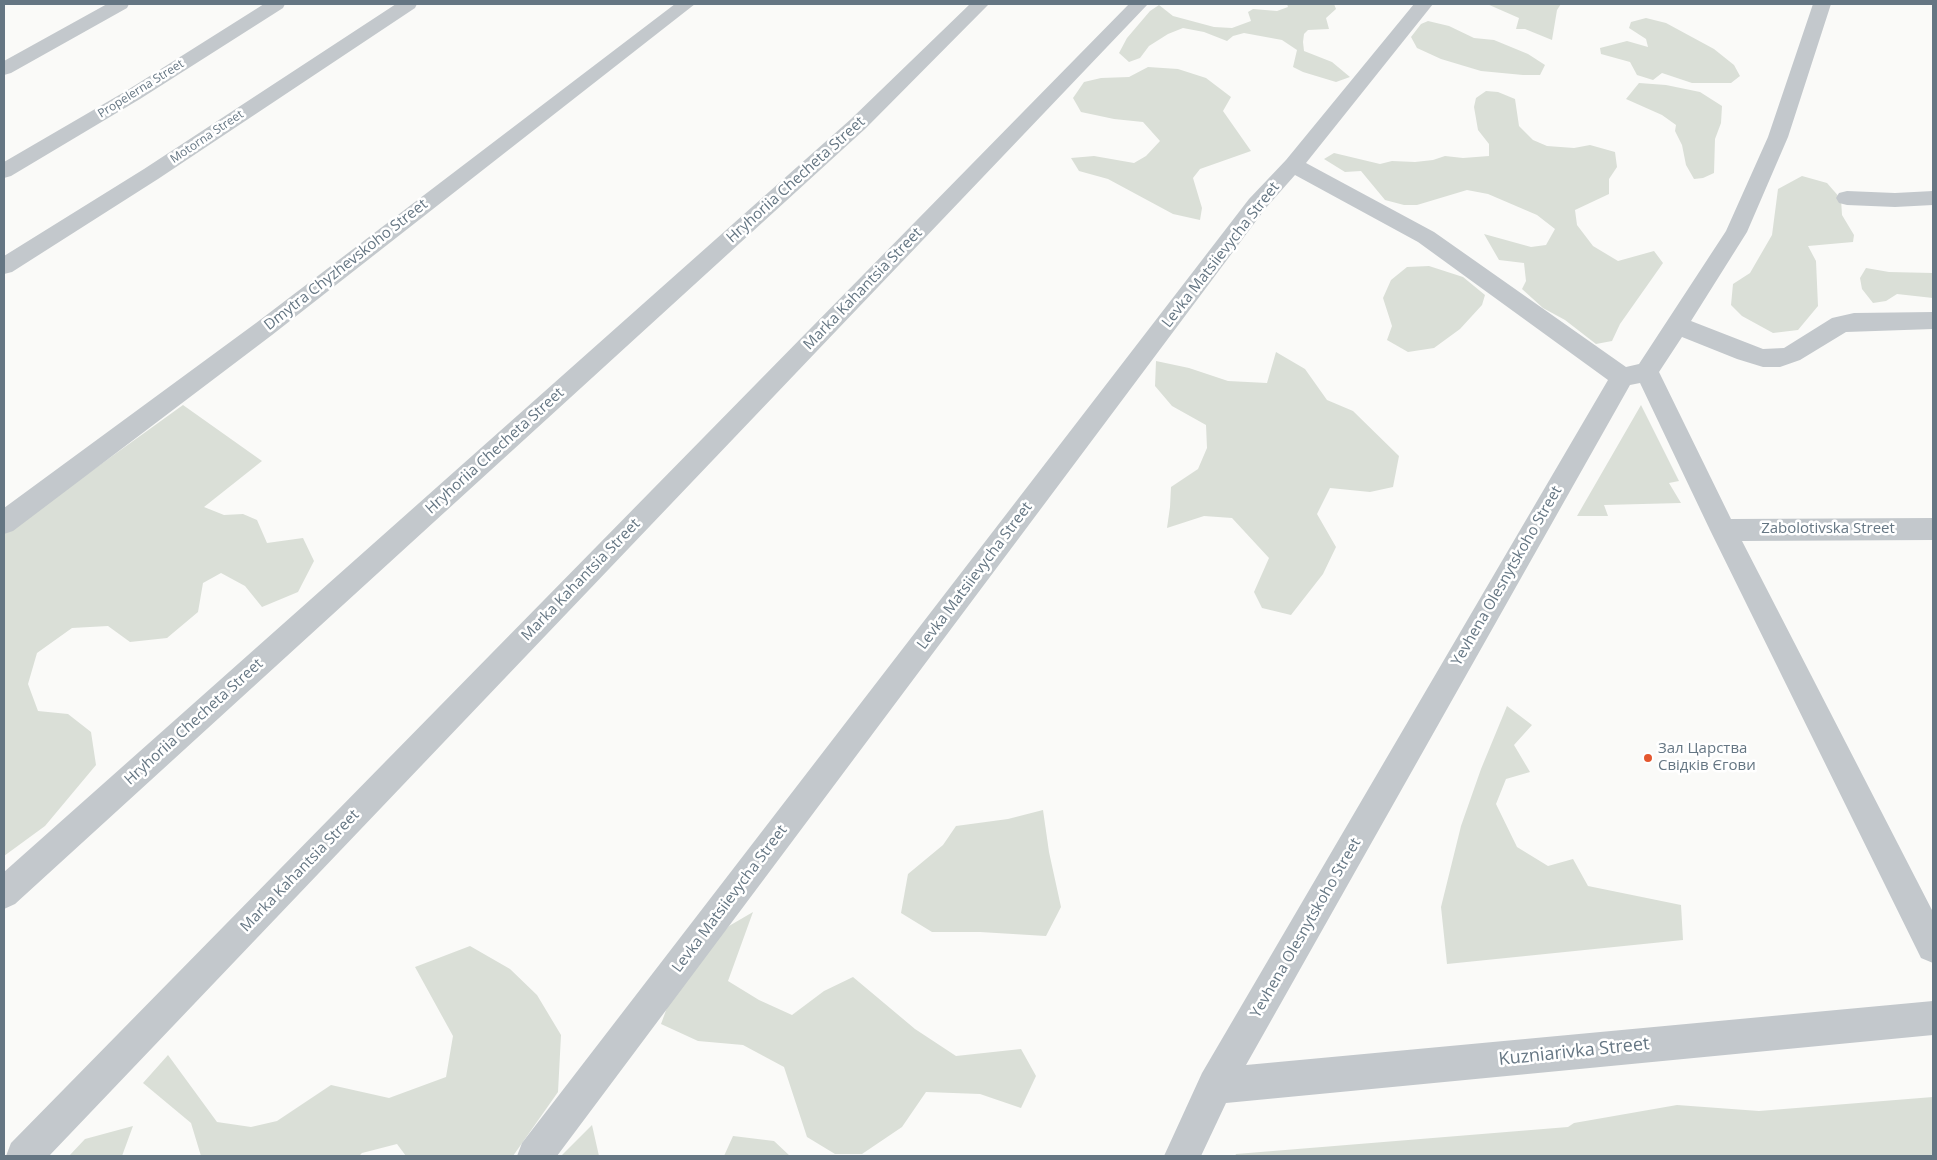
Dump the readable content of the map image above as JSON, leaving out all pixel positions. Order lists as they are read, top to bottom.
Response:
{
  "streets": {
    "street": [
      "Propelerna Street",
      "Motorna Street",
      "Hryhoriia Checheta Street",
      "Levka Matsiievycha Street",
      "Dmytra Chyzhevskoho Street",
      "Marka Kahantsia Street",
      "Zabolotivska Street",
      "Yevhena Olesnytskoho Street",
      "Kuzniarivka Street"
    ]
  },
  "crossings": [
    ["Yevhena Olesnytskoho Street", "Kuzniarivka Street"]
  ],
  "places": ["Зал Царства Свідків Єгови"]
}
